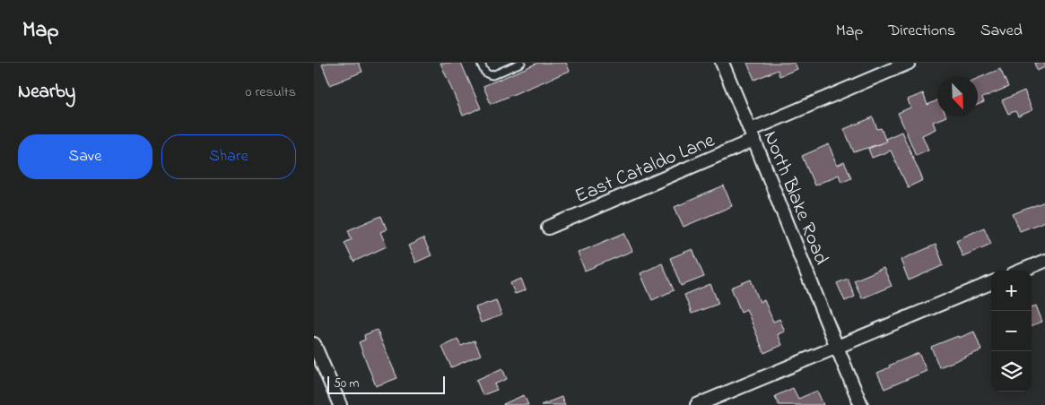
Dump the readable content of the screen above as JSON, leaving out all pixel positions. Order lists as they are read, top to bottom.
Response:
{
  "streets": {
    "street": ["East Cataldo Lane", "North Blake Road"]
  },
  "crossings": [
    ["East Cataldo Lane", "North Blake Road"]
  ],
  "scale_bar": "50 m",
  "north": "bottom right",
  "page": {
    "header": "Map",
    "nav": ["Map", "Directions", "Saved"],
    "heading": ["Nearby", "0 results"],
    "buttons": ["Save", "Share"],
    "map_buttons": ["+", "−"],
    "scale": "50 m"
  }
}
